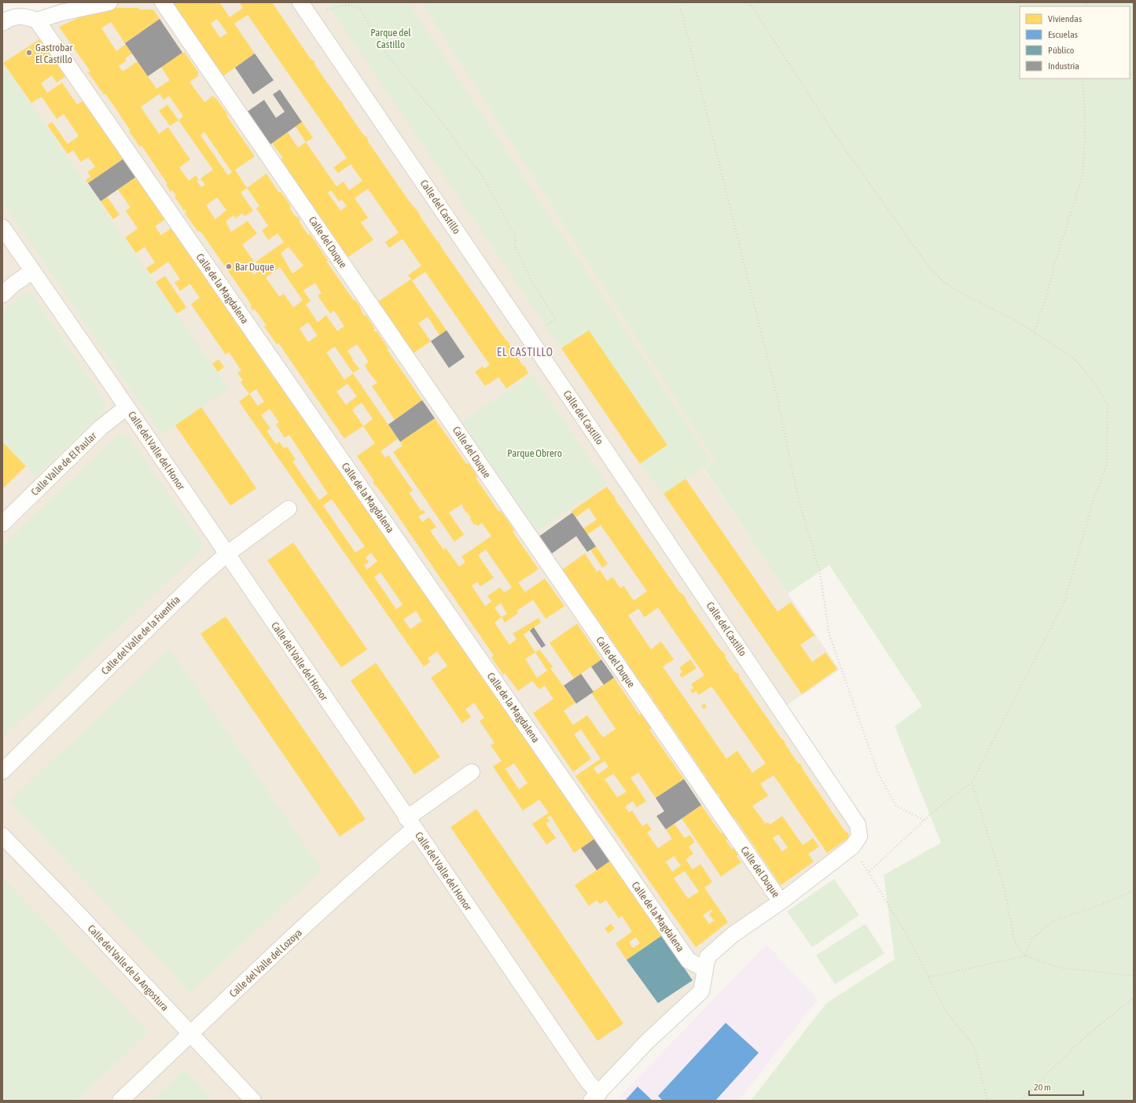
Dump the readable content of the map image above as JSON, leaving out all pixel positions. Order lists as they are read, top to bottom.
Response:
{
  "streets": {
    "street": [
      "Calle del Castillo",
      "Calle del Duque",
      "Calle de la Magdalena",
      "Calle del Valle del Honor",
      "Calle Valle de El Paular",
      "Calle del Valle de la Fuenfría",
      "Calle del Valle del Lozoya",
      "Calle del Valle de la Angostura"
    ]
  },
  "crossings": [
    ["Calle del Valle del Honor", "Calle Valle de El Paular"],
    ["Calle del Valle del Honor", "Calle del Valle de la Fuenfría"],
    ["Calle del Valle del Honor", "Calle del Valle del Lozoya"],
    ["Calle del Valle del Lozoya", "Calle del Valle de la Angostura"]
  ],
  "districts": ["EL CASTILLO"],
  "parks": ["Parque del Castillo", "Parque Obrero"],
  "places": ["Gastrobar El Castillo", "Bar Duque"],
  "legend": [
    "Viviendas",
    "Escuelas",
    "Público",
    "Industria"
  ],
  "scale_bar": "20 m"
}
